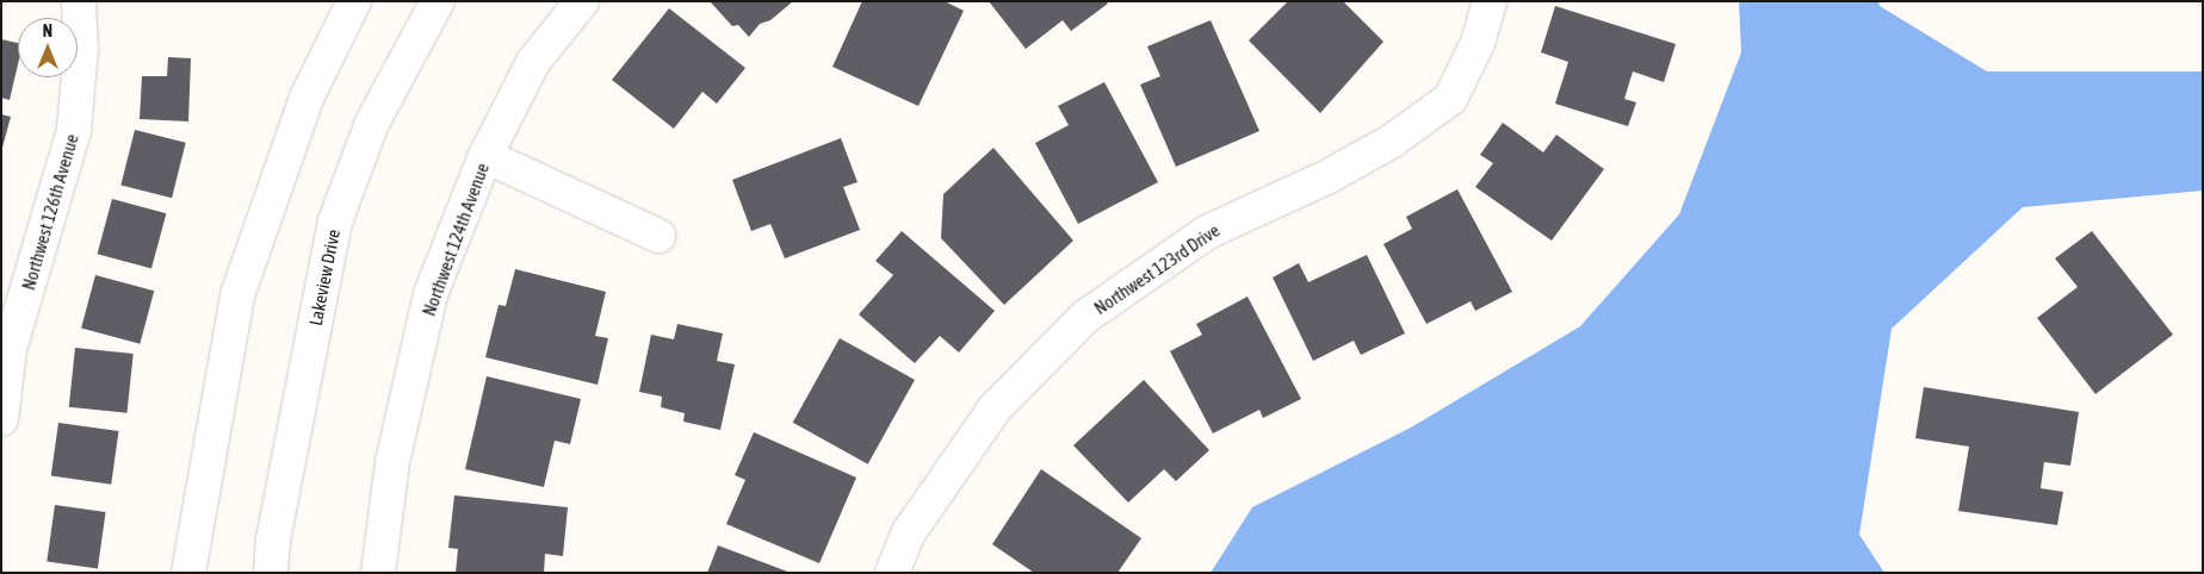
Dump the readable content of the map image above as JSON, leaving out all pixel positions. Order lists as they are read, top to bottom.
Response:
{
  "streets": {
    "street": [
      "Northwest 126th Avenue",
      "Northwest 124th Avenue",
      "Northwest 123rd Drive",
      "Lakeview Drive"
    ]
  },
  "north": "top"
}
